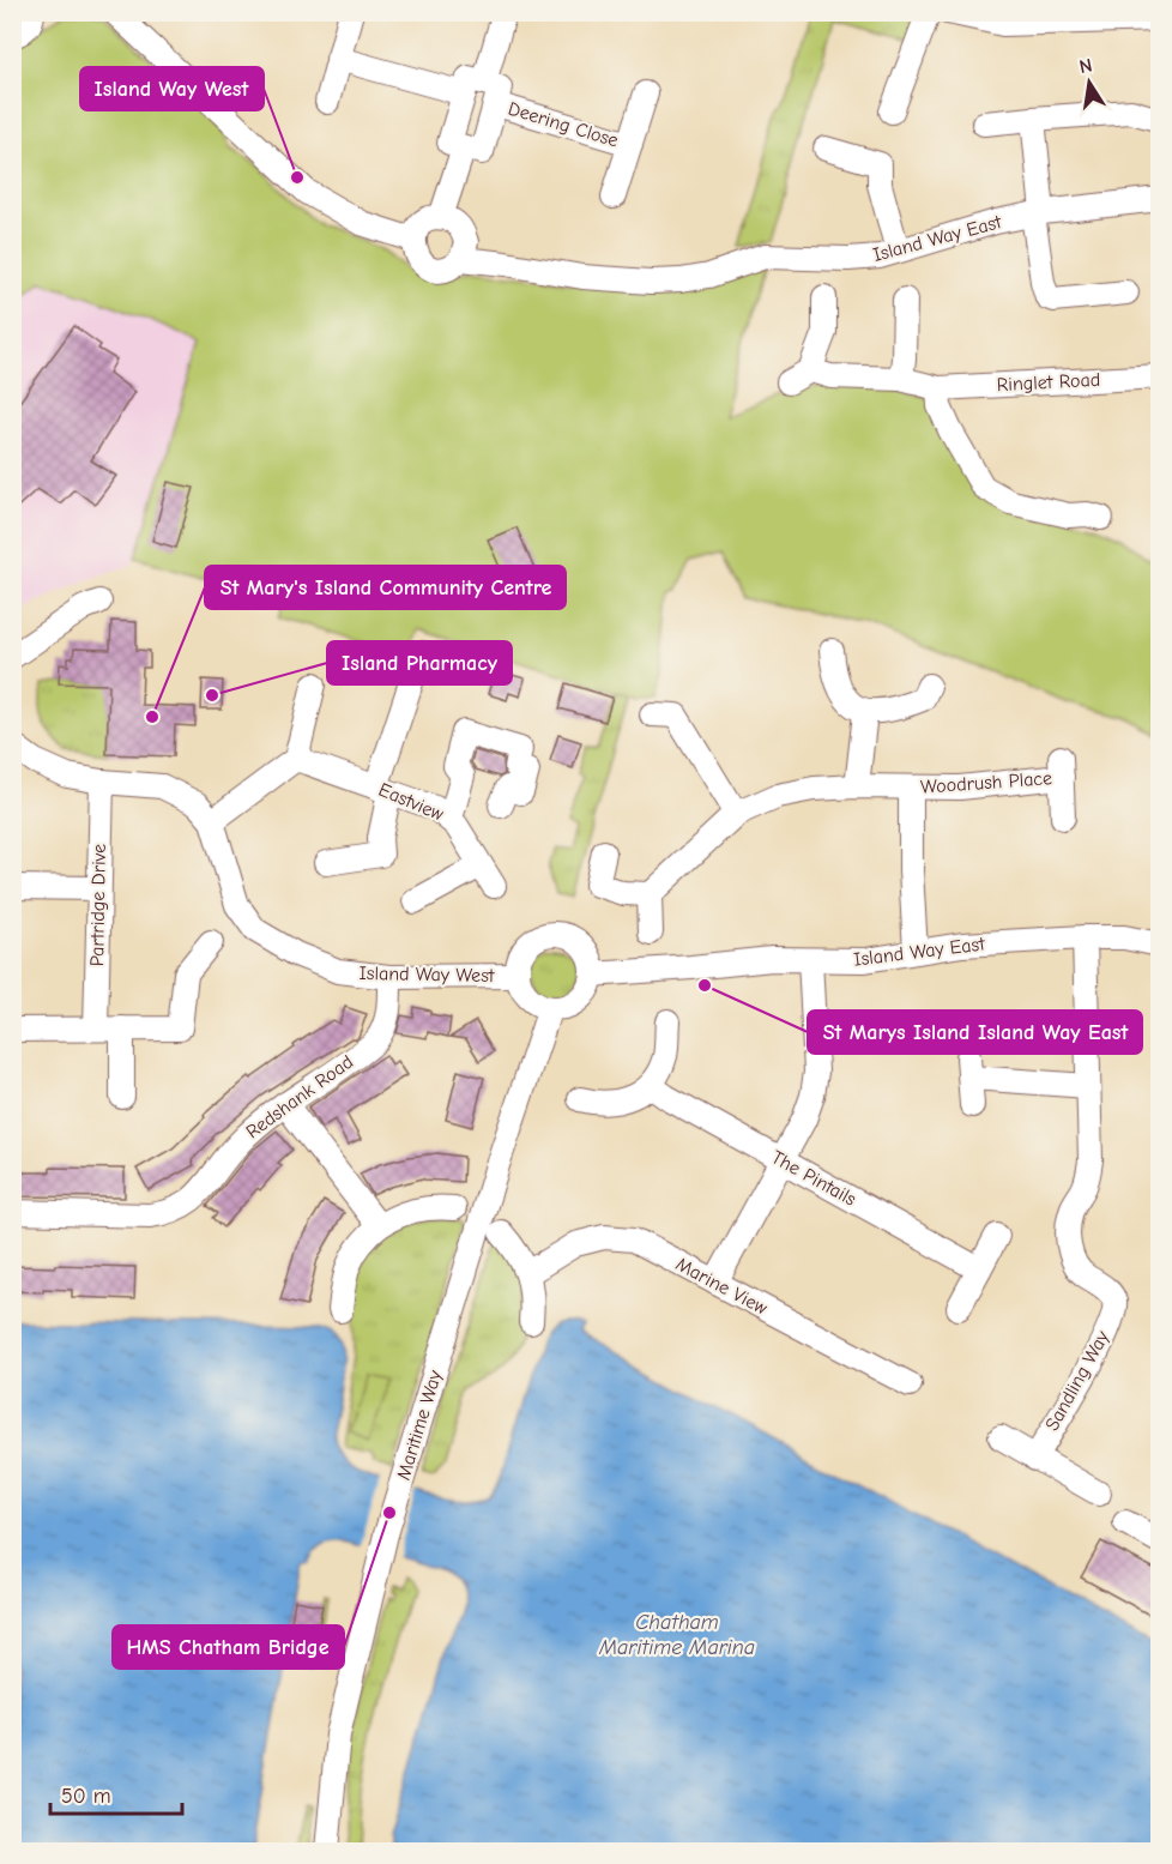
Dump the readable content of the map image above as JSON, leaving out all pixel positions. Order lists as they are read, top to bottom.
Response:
{
  "streets": {
    "street": [
      "Deering Close",
      "Island Way East",
      "Ringlet Road",
      "Woodrush Place",
      "Eastview",
      "Partridge Drive",
      "Island Way West",
      "Redshank Road",
      "The Pintails",
      "Marine View",
      "Sandling Way",
      "Maritime Way"
    ]
  },
  "crossings": [
    ["Island Way East", "Woodrush Place"],
    ["Island Way East", "Island Way West"],
    ["Island Way East", "Sandling Way"],
    ["Island Way East", "Maritime Way"],
    ["Island Way West", "Redshank Road"],
    ["Island Way West", "Maritime Way"]
  ],
  "water": ["Chatham Maritime Marina"],
  "places": [
    "Island Way West",
    "Island Pharmacy",
    "St Mary's Island Community Centre",
    "St Marys Island Island Way East",
    "HMS Chatham Bridge"
  ],
  "scale_bar": "50 m",
  "north": "top"
}
